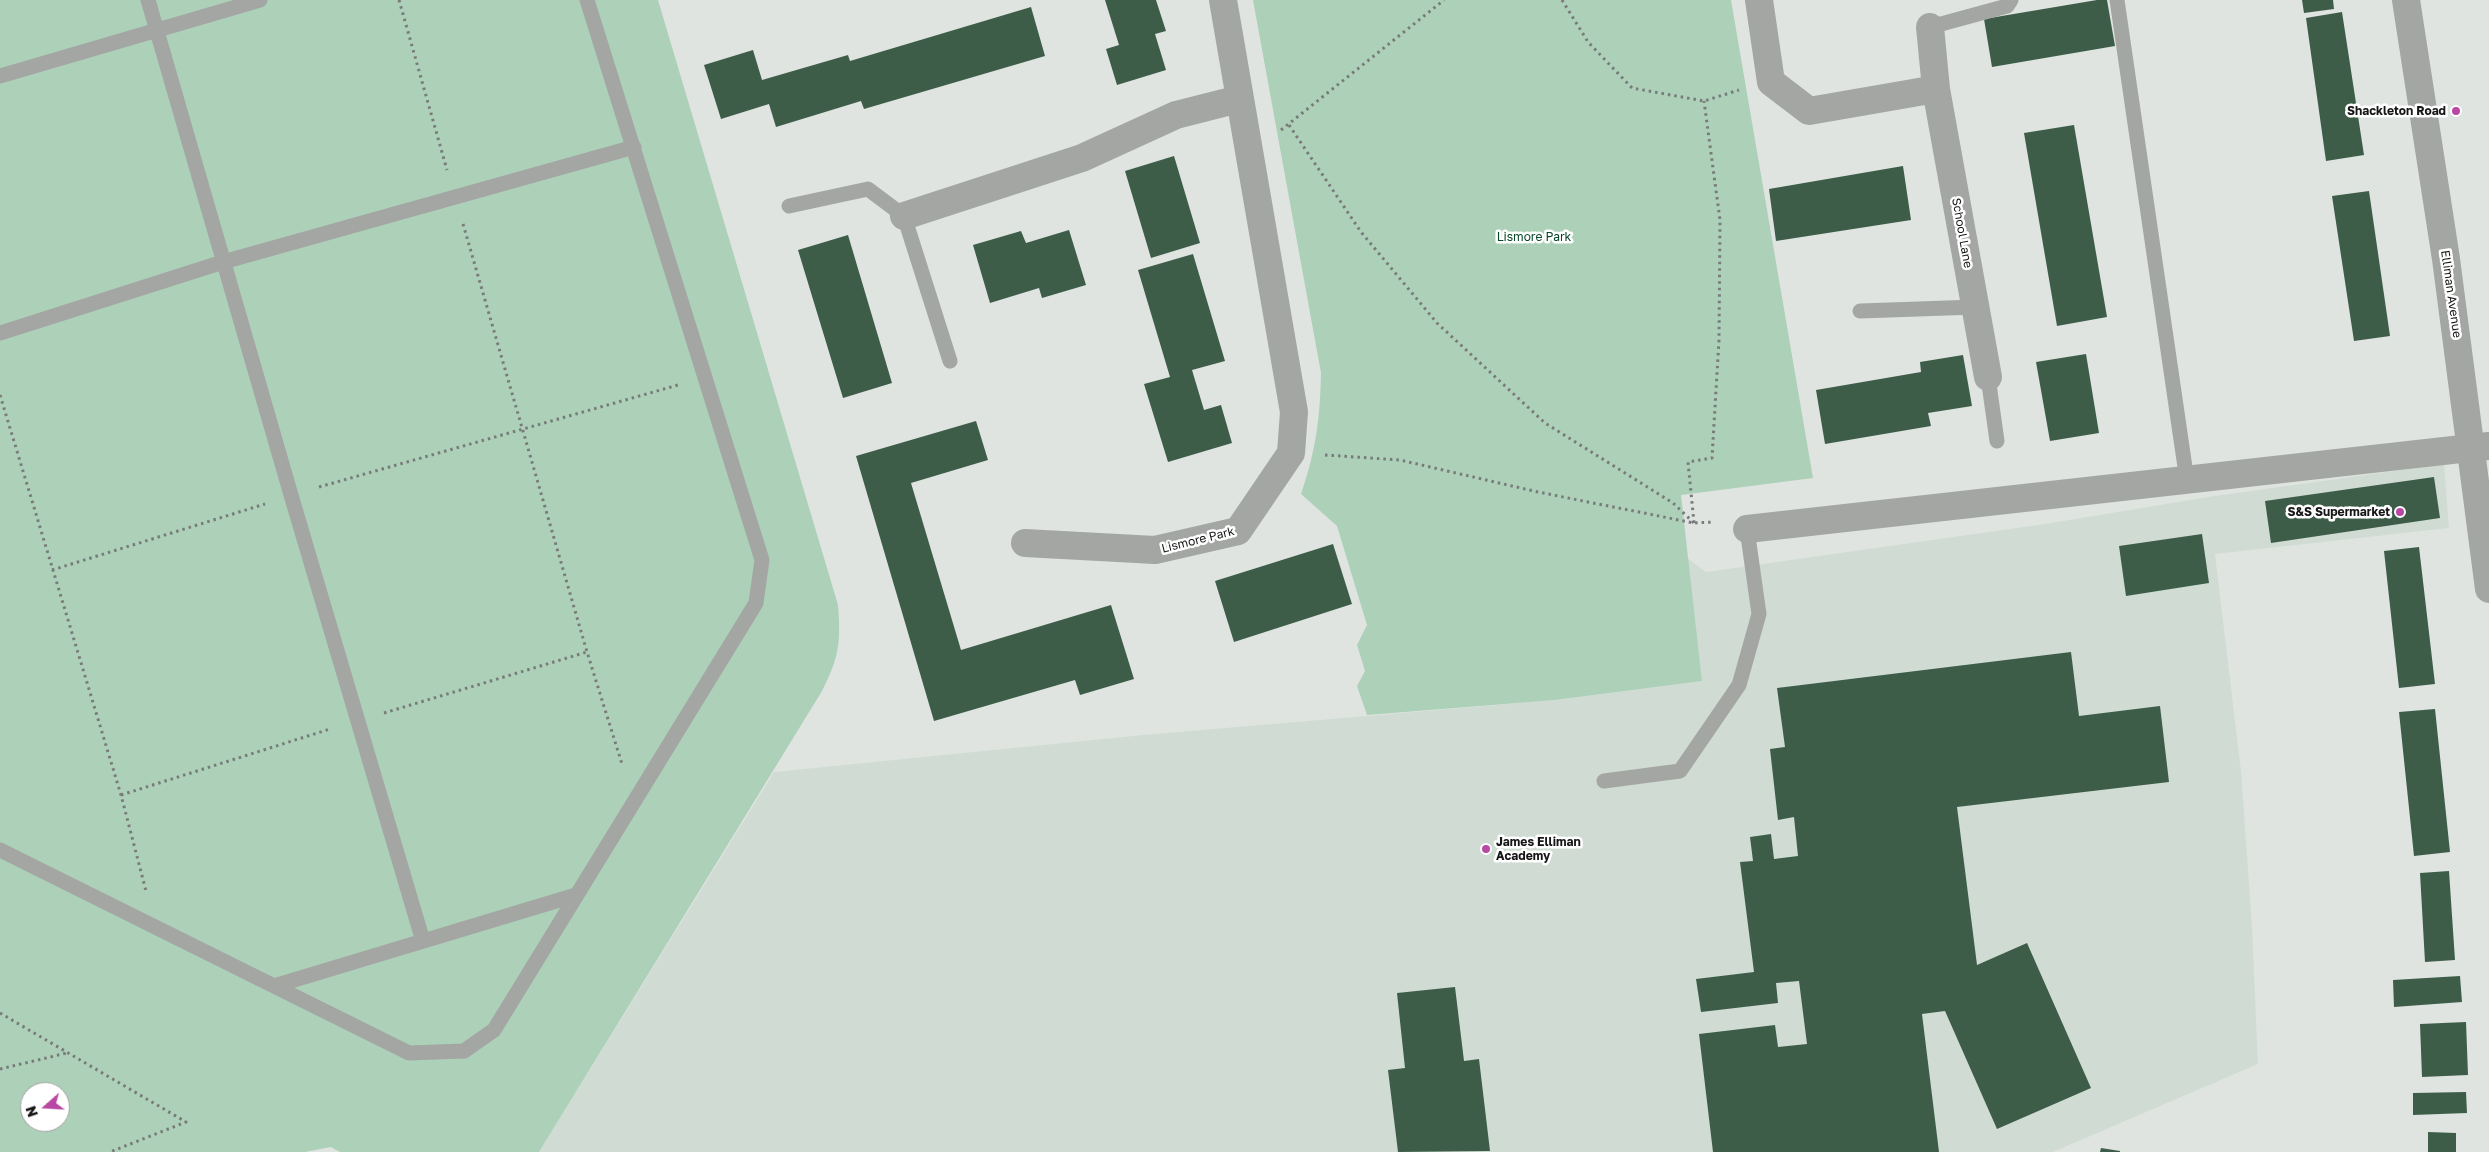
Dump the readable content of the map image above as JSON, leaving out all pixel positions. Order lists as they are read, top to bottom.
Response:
{
  "streets": {
    "street": ["School Lane", "Elliman Avenue", "Lismore Park"]
  },
  "parks": ["Lismore Park"],
  "places": ["Shackleton Road", "S&S Supermarket", "James Elliman Academy"],
  "north": "left"
}
